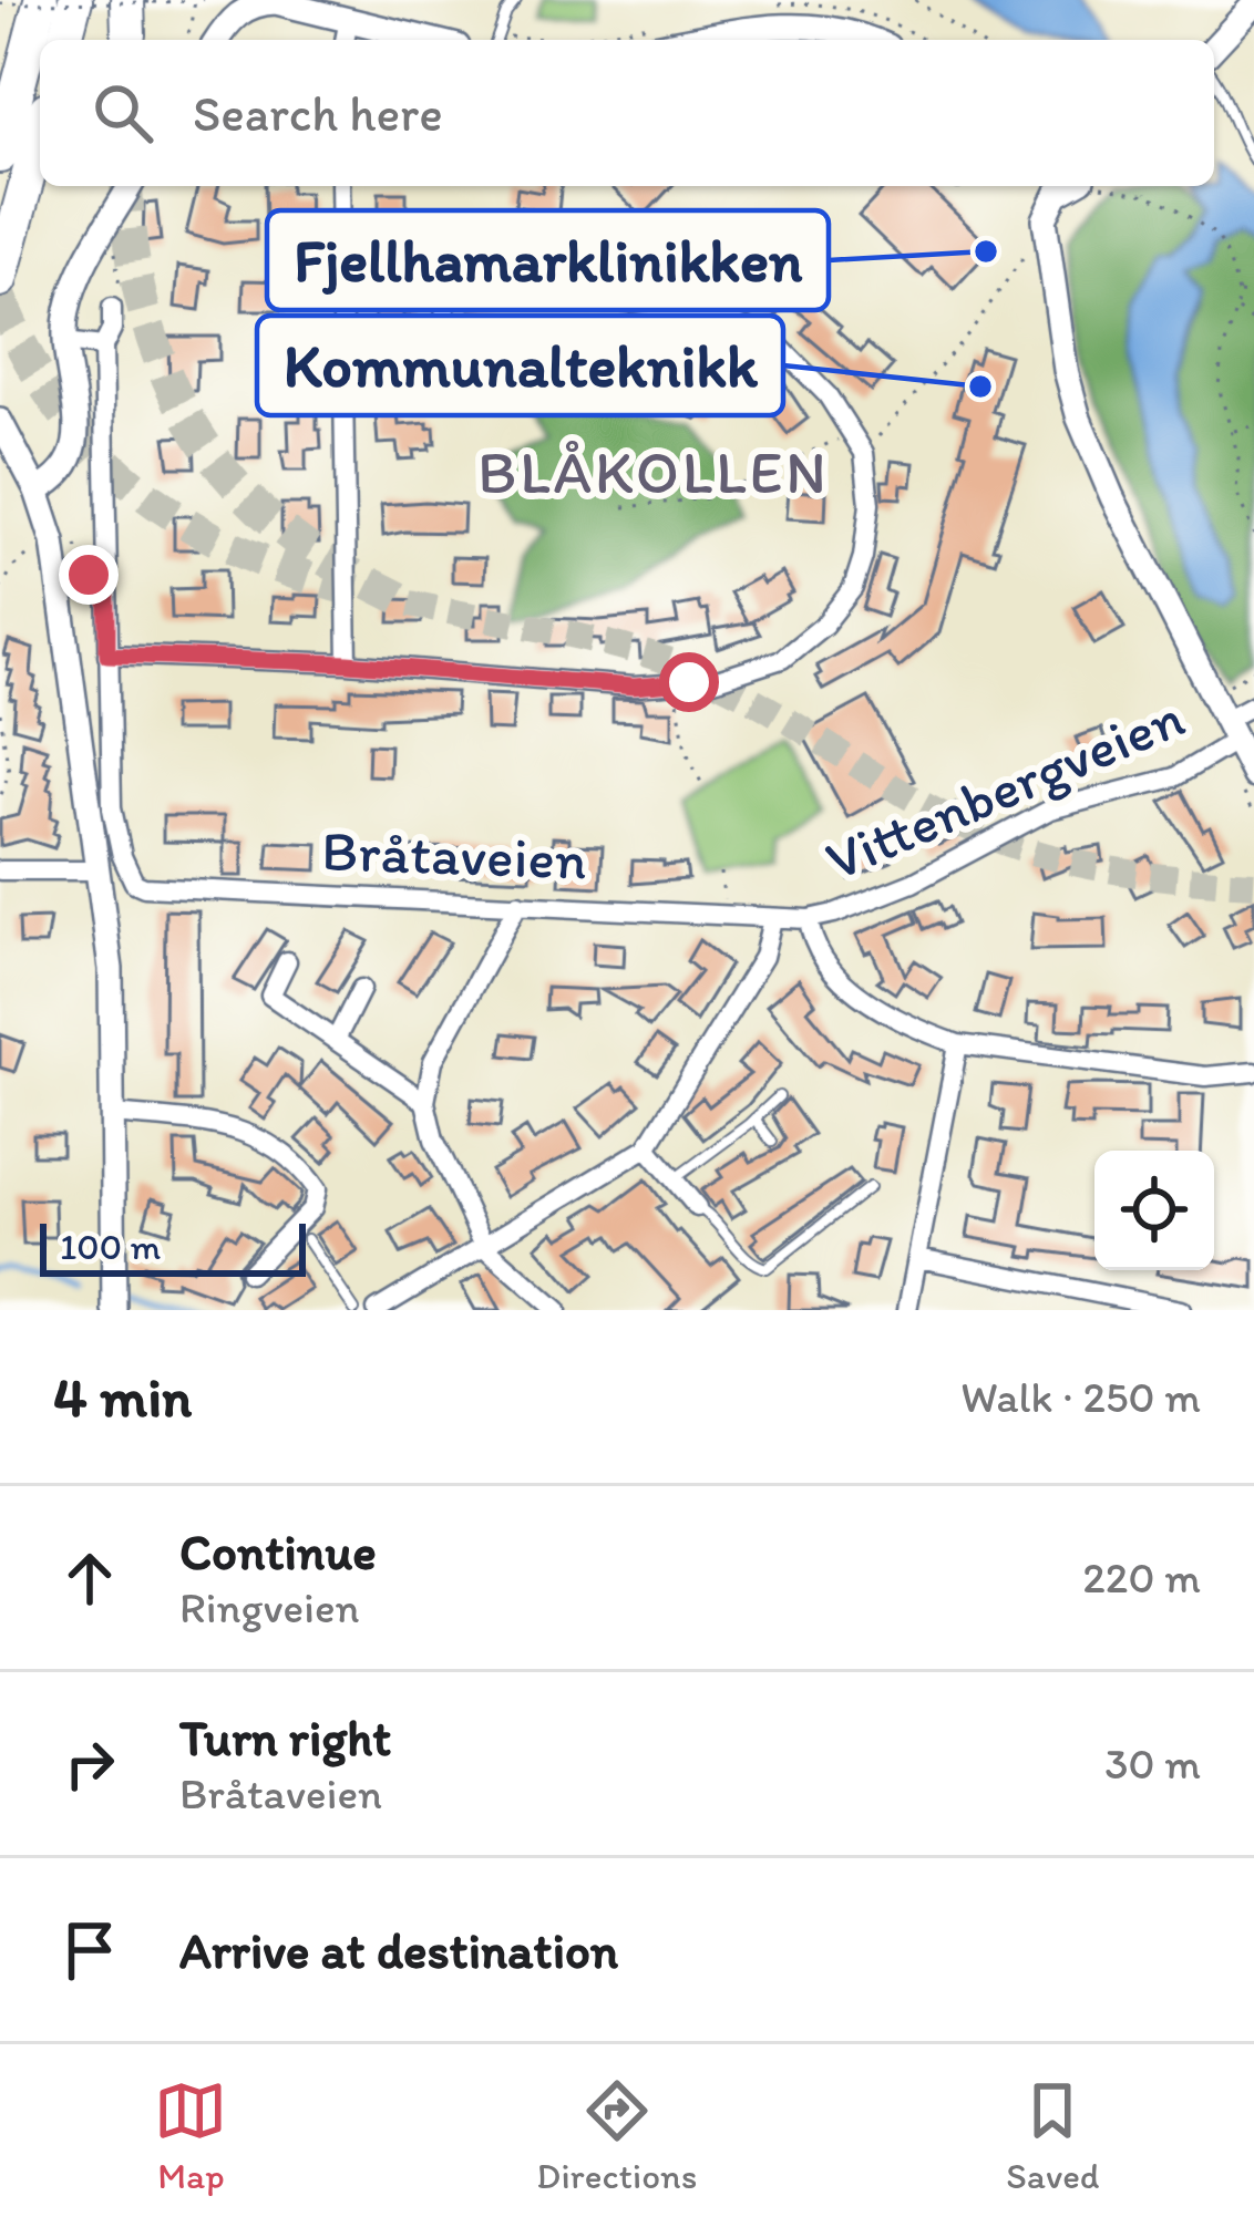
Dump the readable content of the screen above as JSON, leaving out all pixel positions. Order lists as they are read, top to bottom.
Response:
{
  "streets": {
    "street": ["Vittenbergveien", "Bråtaveien"]
  },
  "crossings": [
    ["Vittenbergveien", "Bråtaveien"]
  ],
  "districts": ["BLÅKOLLEN"],
  "places": ["Fjellhamarklinikken", "Kommunalteknikk"],
  "scale_bar": "100 m",
  "page": {
    "search": "Search here",
    "scale": "100 m",
    "heading": ["4 min", "Walk · 250 m"],
    "list": [
      ["Continue", "Ringveien", "220 m"],
      ["Turn right", "Bråtaveien", "30 m"],
      "Arrive at destination"
    ],
    "nav": ["Map", "Directions", "Saved"]
  }
}
